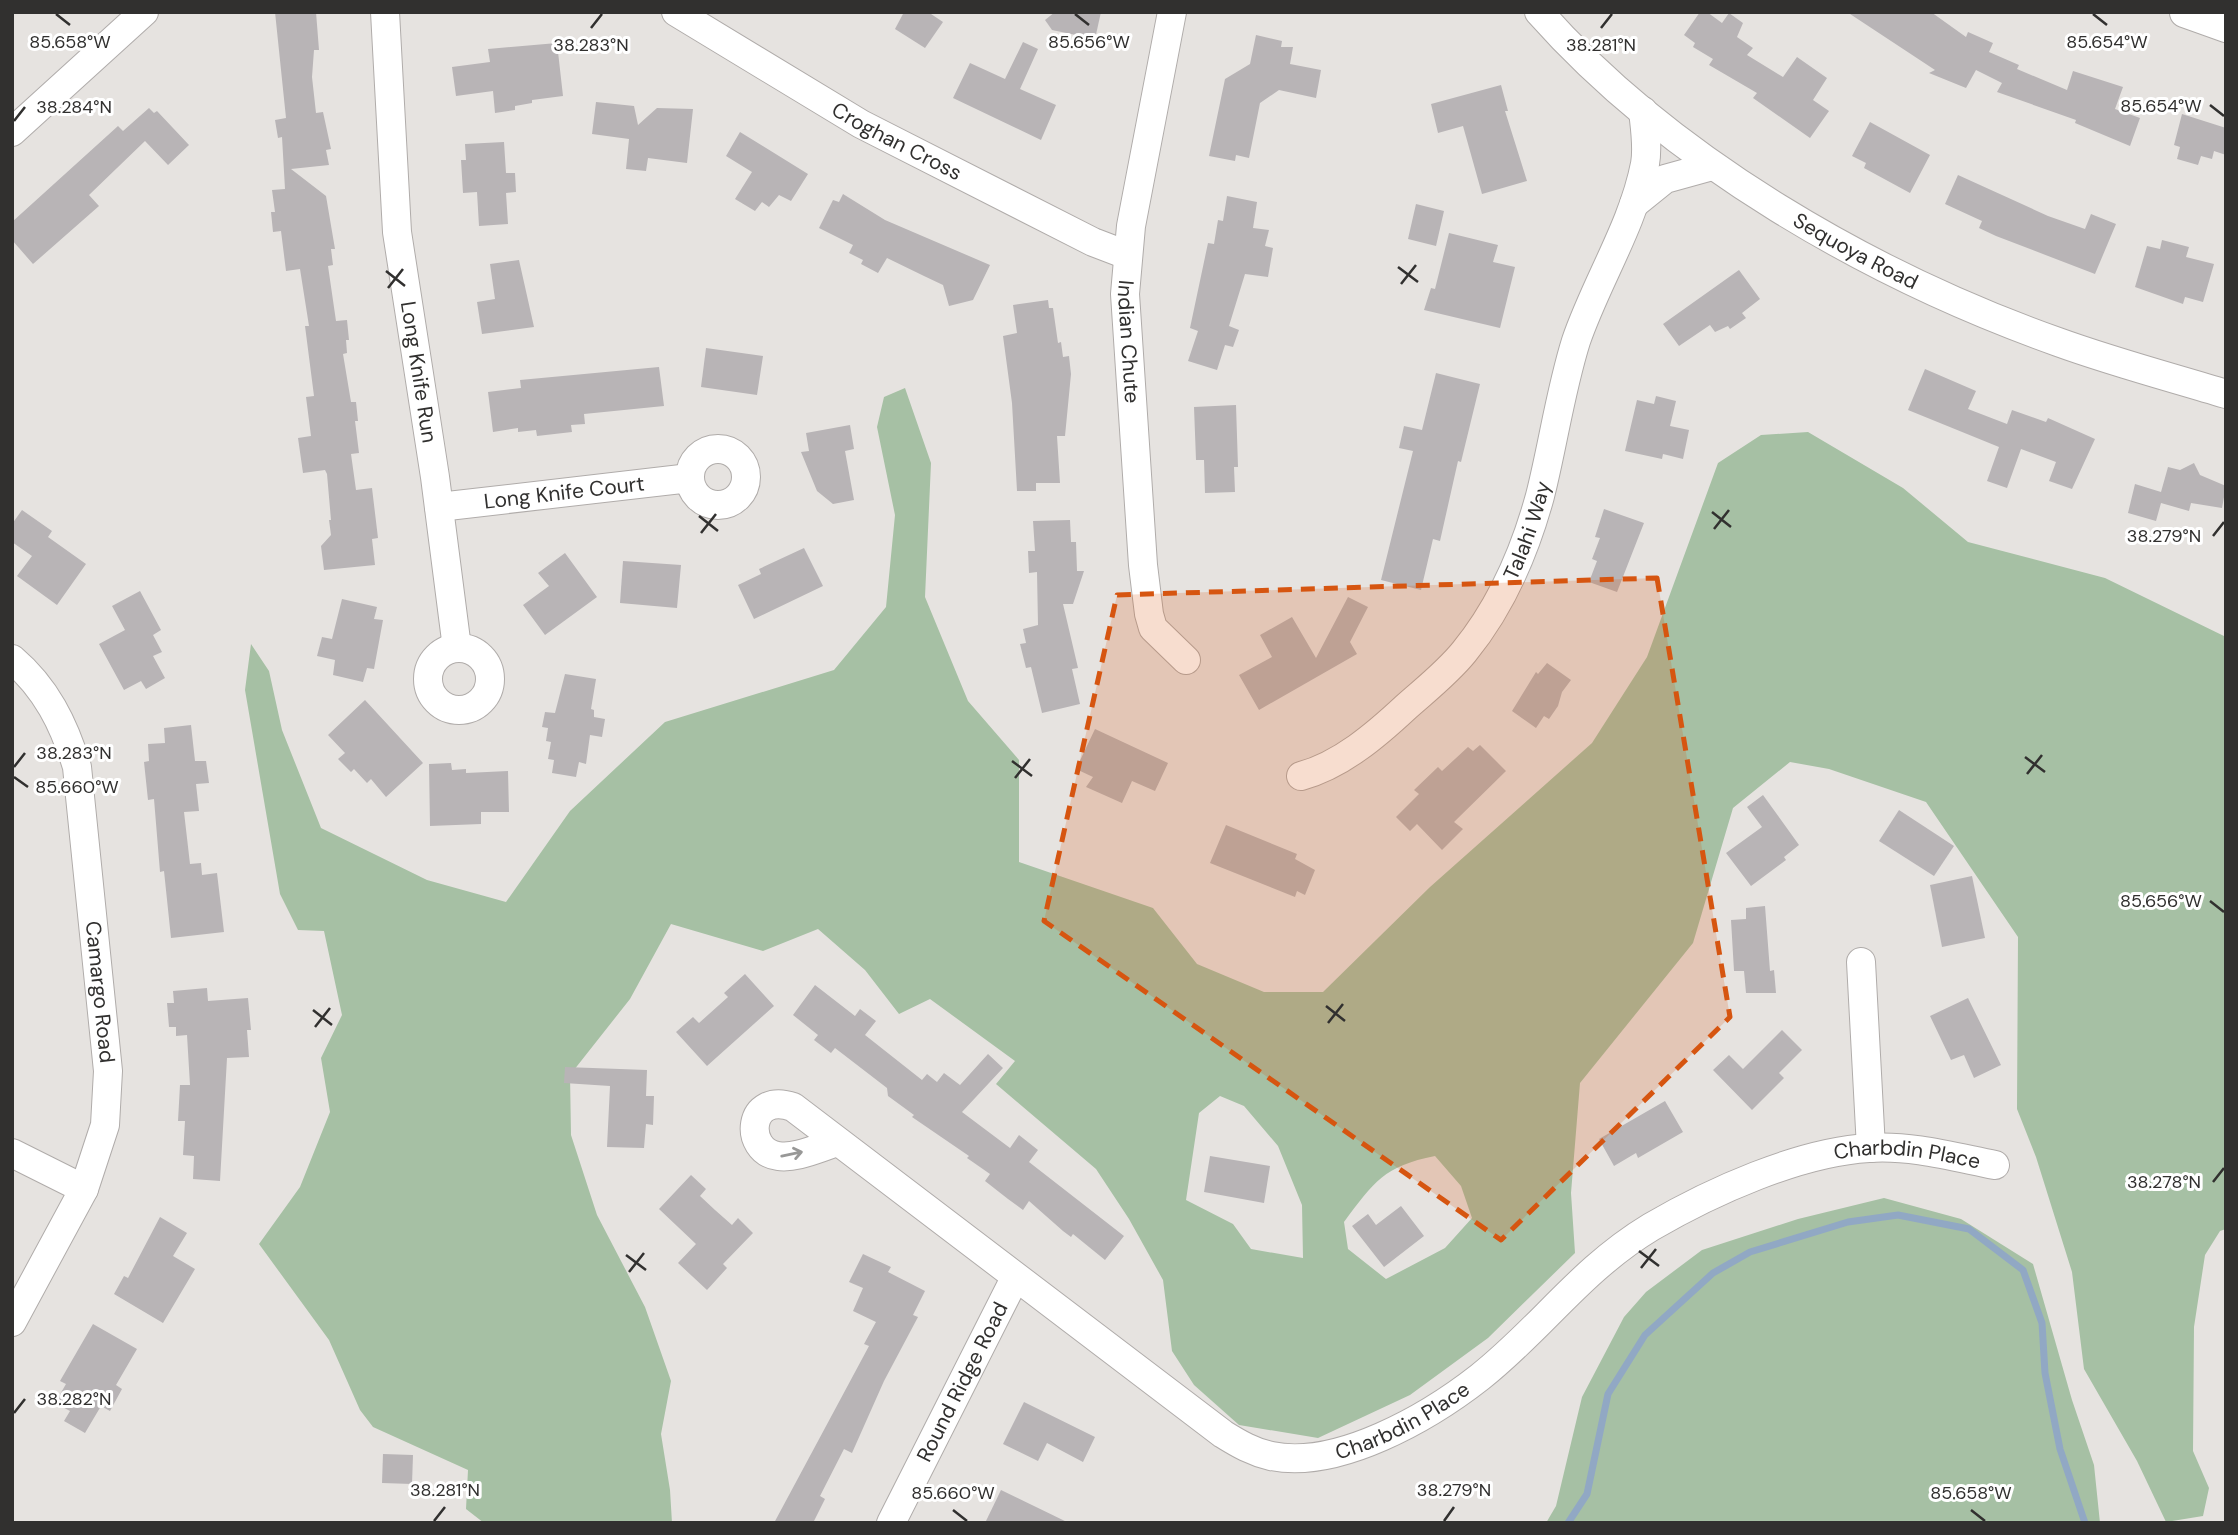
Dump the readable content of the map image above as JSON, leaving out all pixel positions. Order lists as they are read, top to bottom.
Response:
{
  "streets": {
    "street": [
      "Croghan Cross",
      "Sequoya Road",
      "Indian Chute",
      "Long Knife Run",
      "Long Knife Court",
      "Talahi Way",
      "Camargo Road",
      "Charbdin Place",
      "Round Ridge Road"
    ]
  },
  "crossings": [
    ["Croghan Cross", "Indian Chute"],
    ["Sequoya Road", "Talahi Way"],
    ["Long Knife Run", "Long Knife Court"],
    ["Charbdin Place", "Round Ridge Road"]
  ],
  "coordinates": [
    "85.658°W",
    "85.656°W",
    "85.654°W",
    "38.283°N",
    "38.281°N",
    "38.284°N",
    "38.279°N",
    "85.660°W",
    "38.278°N",
    "38.282°N"
  ]
}
